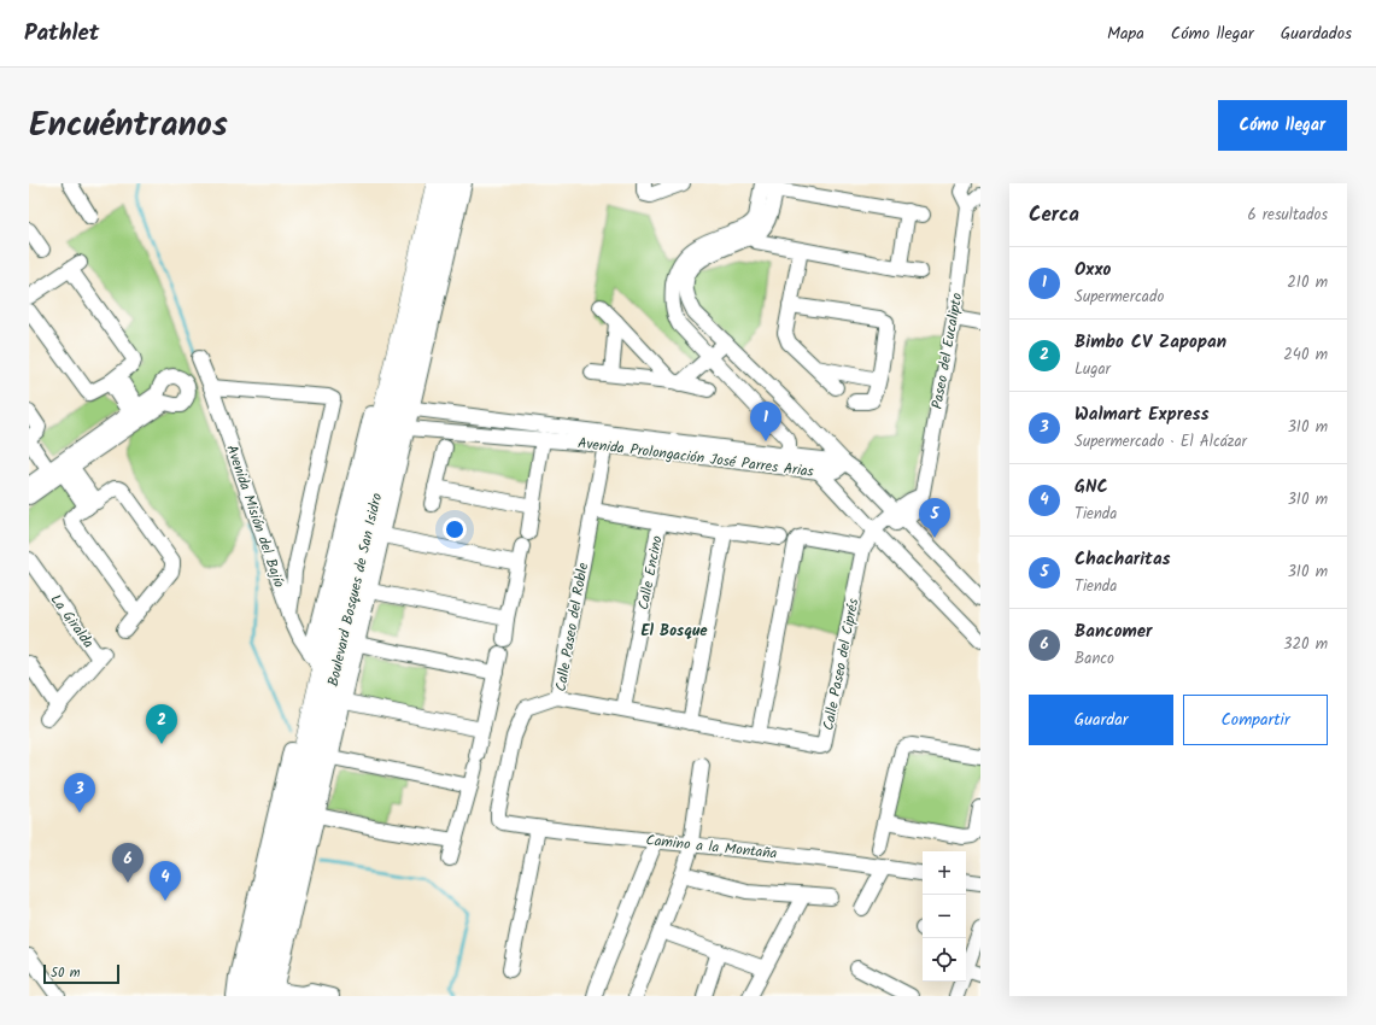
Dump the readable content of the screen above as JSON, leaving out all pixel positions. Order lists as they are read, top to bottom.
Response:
{
  "streets": {
    "main road": ["Boulevard Bosques de San Isidro"],
    "street": [
      "Paseo del Eucalipto",
      "Avenida Prolongación José Parres Arias",
      "Avenida Misión del Bajío",
      "Calle Encino",
      "La Giralda",
      "Calle Paseo del Roble",
      "Calle Paseo del Ciprés",
      "Camino a la Montaña"
    ]
  },
  "crossings": [
    ["Avenida Prolongación José Parres Arias", "Boulevard Bosques de San Isidro"],
    ["Avenida Prolongación José Parres Arias", "Calle Paseo del Roble"],
    ["Avenida Prolongación José Parres Arias", "Calle Paseo del Ciprés"],
    ["Avenida Misión del Bajío", "Boulevard Bosques de San Isidro"],
    ["Calle Encino", "Calle Paseo del Roble"],
    ["Calle Paseo del Roble", "Calle Paseo del Ciprés"],
    ["Calle Paseo del Roble", "Camino a la Montaña"]
  ],
  "districts": ["El Bosque"],
  "scale_bar": "50 m",
  "page": {
    "header": "Pathlet",
    "nav": ["Mapa", "Cómo llegar", "Guardados"],
    "title": "Encuéntranos",
    "buttons": [
      "Cómo llegar",
      ["Guardar", "Compartir"]
    ],
    "heading": ["Cerca", "6 resultados"],
    "list": [
      {
        "mark": "1",
        "name": "Oxxo",
        "note": "Supermercado",
        "value": "210 m"
      },
      {
        "mark": "2",
        "name": "Bimbo CV Zapopan",
        "note": "Lugar",
        "value": "240 m"
      },
      {
        "mark": "3",
        "name": "Walmart Express",
        "note": "Supermercado · El Alcázar",
        "value": "310 m"
      },
      {
        "mark": "4",
        "name": "GNC",
        "note": "Tienda",
        "value": "310 m"
      },
      {
        "mark": "5",
        "name": "Chacharitas",
        "note": "Tienda",
        "value": "310 m"
      },
      {
        "mark": "6",
        "name": "Bancomer",
        "note": "Banco",
        "value": "320 m"
      }
    ],
    "pins": [
      "1",
      "5",
      "2",
      "3",
      "6",
      "4"
    ],
    "map_buttons": ["+", "−"],
    "scale": "50 m"
  }
}
